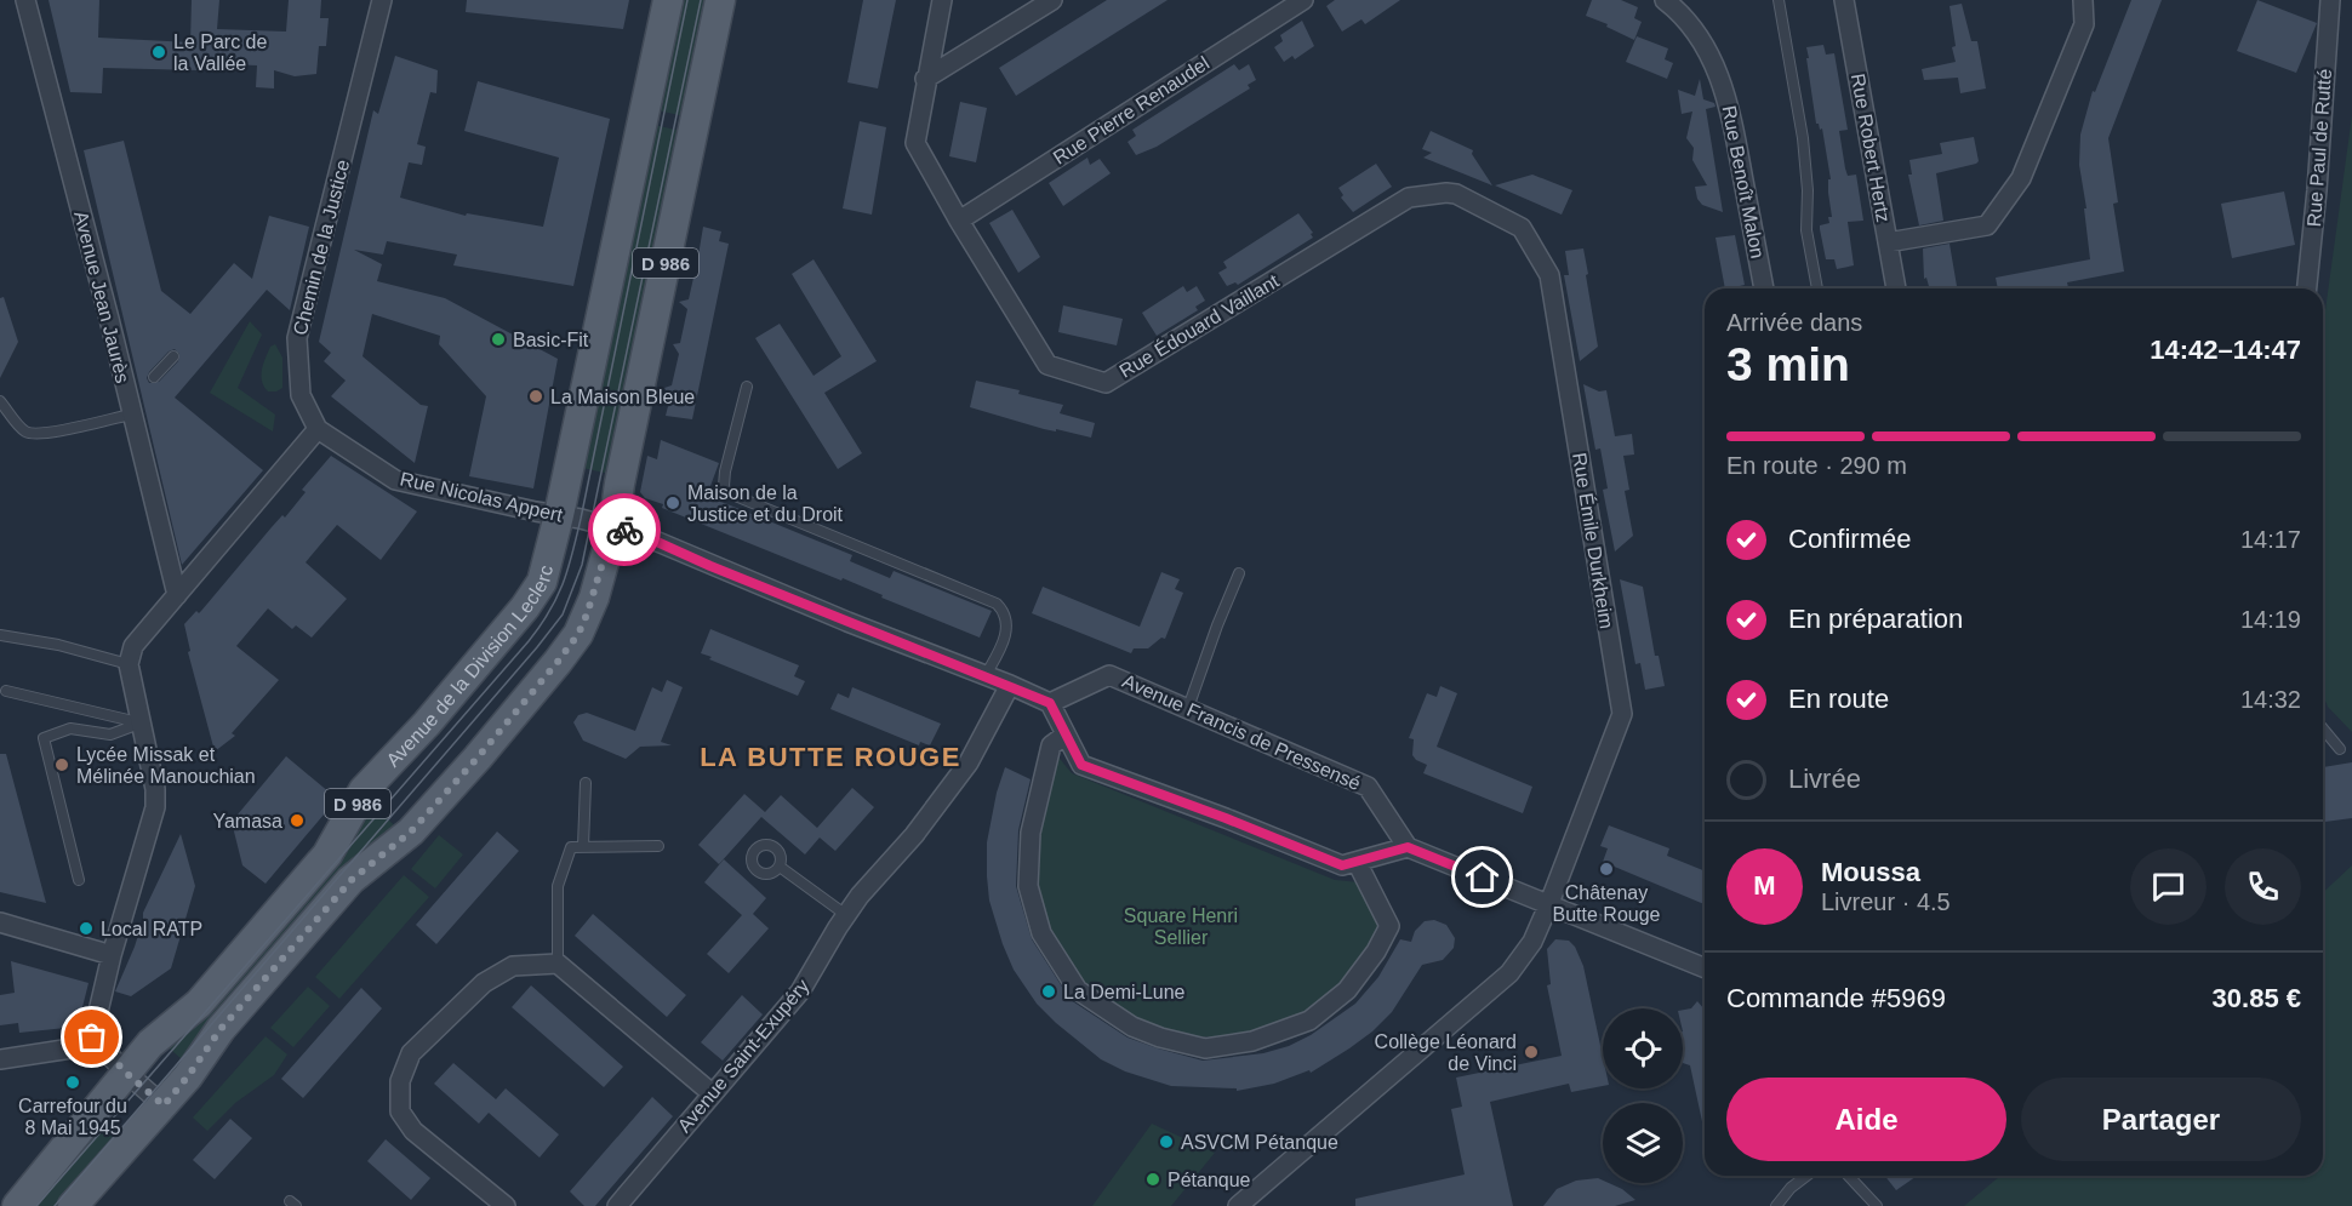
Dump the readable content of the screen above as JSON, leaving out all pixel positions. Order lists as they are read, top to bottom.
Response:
{
  "streets": {
    "main road": ["D 986", "Avenue de la Division Leclerc"],
    "street": [
      "Rue Pierre Renaudel",
      "Rue Robert Hertz",
      "Rue Paul de Rutté",
      "Rue Benoît Malon",
      "Chemin de la Justice",
      "Avenue Jean Jaurès",
      "Rue Édouard Vaillant",
      "Rue Nicolas Appert",
      "Rue Émile Durkheim",
      "Avenue Francis de Pressensé",
      "Avenue Saint-Exupéry"
    ]
  },
  "crossings": [
    ["Rue Pierre Renaudel", "Rue Édouard Vaillant"],
    ["Chemin de la Justice", "Rue Nicolas Appert"],
    ["D 986", "Rue Nicolas Appert"],
    ["Rue Édouard Vaillant", "Rue Émile Durkheim"],
    ["Rue Nicolas Appert", "Avenue de la Division Leclerc"]
  ],
  "districts": ["LA BUTTE ROUGE"],
  "parks": ["Square Henri Sellier"],
  "places": [
    "Le Parc de la Vallée",
    "Basic-Fit",
    "La Maison Bleue",
    "Maison de la Justice et du Droit",
    "Lycée Missak et Mélinée Manouchian",
    "Yamasa",
    "Châtenay Butte Rouge",
    "Local RATP",
    "La Demi-Lune",
    "Collège Léonard de Vinci",
    "Carrefour du 8 Mai 1945",
    "ASVCM Pétanque",
    "Pétanque"
  ],
  "page": {
    "heading": ["3 min", "Arrivée dans", "14:42–14:47"],
    "panel": [
      "Moussa",
      "Livreur · 4.5",
      "Commande #5969",
      "30.85 €"
    ],
    "bar": "En route · 290 m",
    "list": [
      ["Confirmée", "14:17"],
      ["En préparation", "14:19"],
      ["En route", "14:32"],
      "Livrée"
    ],
    "round": "M",
    "buttons": ["Aide", "Partager"]
  }
}
